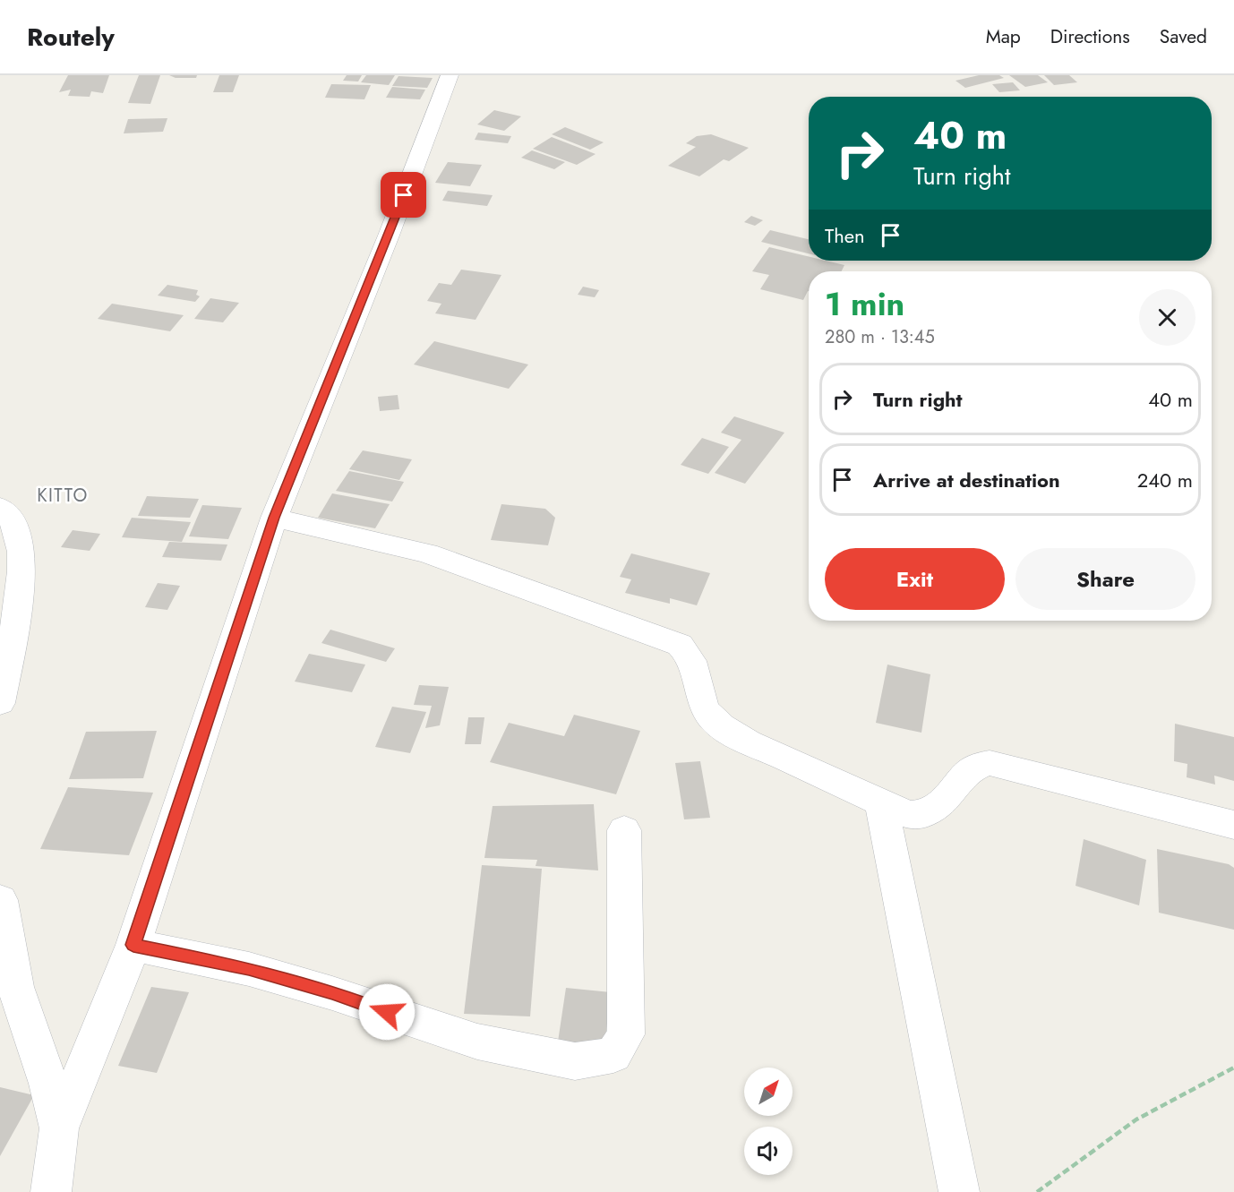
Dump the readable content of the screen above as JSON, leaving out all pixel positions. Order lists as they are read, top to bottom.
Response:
{
  "districts": ["KITTO"],
  "north": "top right",
  "page": {
    "header": "Routely",
    "nav": ["Map", "Directions", "Saved"],
    "turn": ["40 m", "Turn right"],
    "then": "Then",
    "heading": ["1 min", "280 m · 13:45"],
    "list": [
      {
        "name": "Turn right",
        "value": "40 m"
      },
      {
        "name": "Arrive at destination",
        "value": "240 m"
      }
    ],
    "buttons": ["Exit", "Share"]
  }
}
